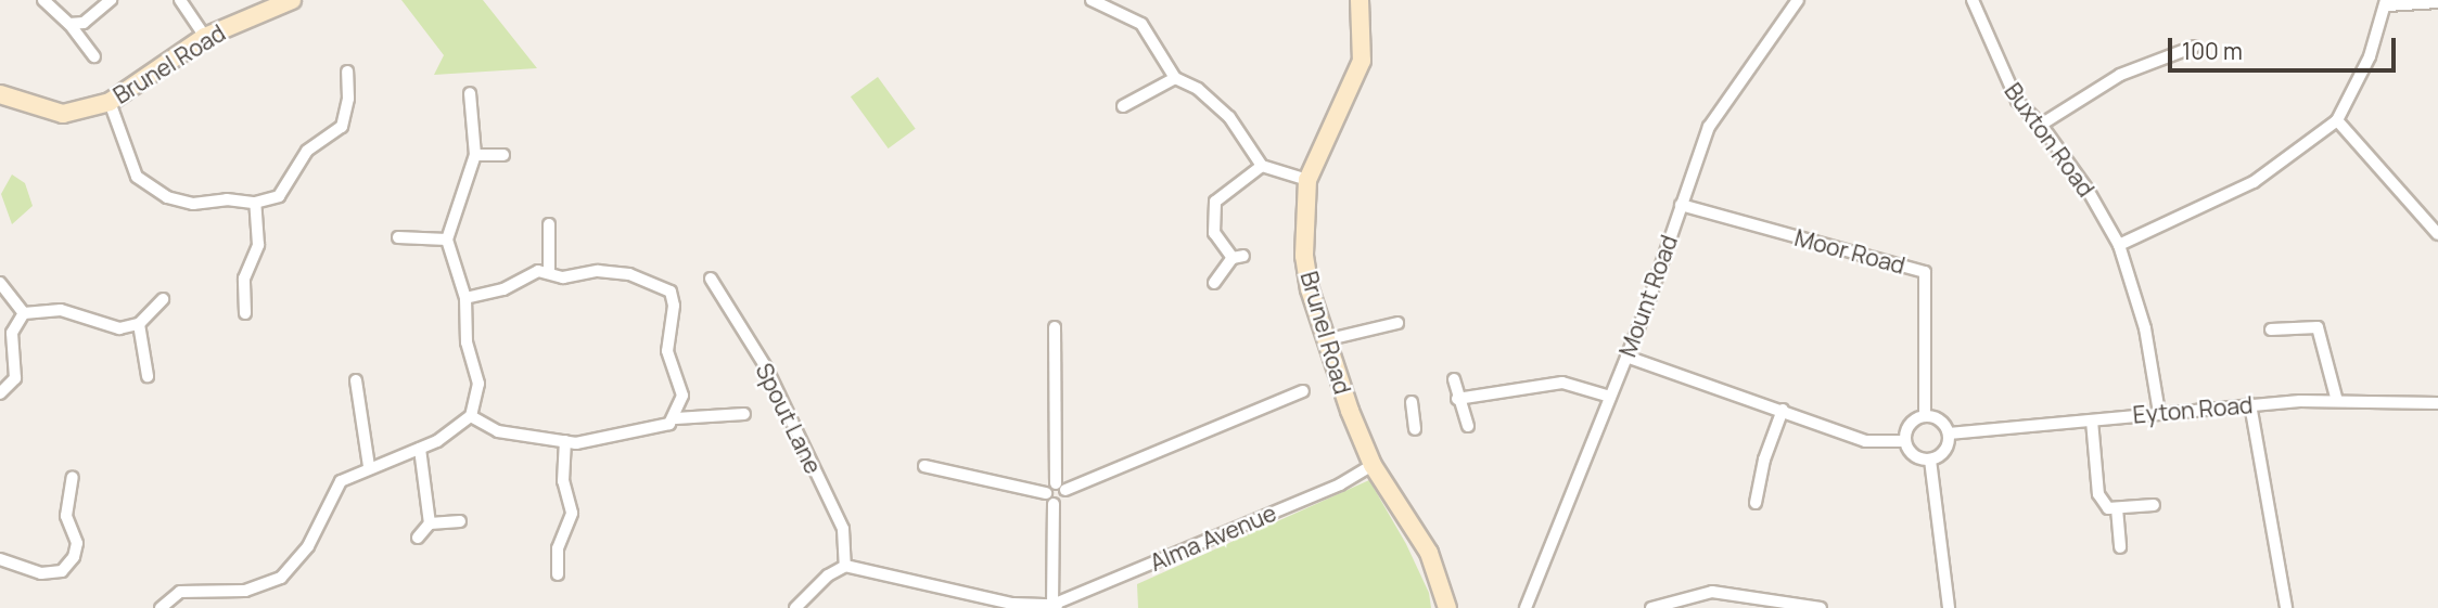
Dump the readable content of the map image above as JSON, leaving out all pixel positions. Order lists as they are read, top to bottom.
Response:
{
  "streets": {
    "street": [
      "Brunel Road",
      "Buxton Road",
      "Moor Road",
      "Mount Road",
      "Eyton Road",
      "Spout Lane",
      "Alma Avenue"
    ]
  },
  "crossings": [
    ["Brunel Road", "Alma Avenue"],
    ["Buxton Road", "Eyton Road"],
    ["Moor Road", "Mount Road"],
    ["Moor Road", "Eyton Road"],
    ["Spout Lane", "Alma Avenue"]
  ],
  "scale_bar": "100 m"
}
